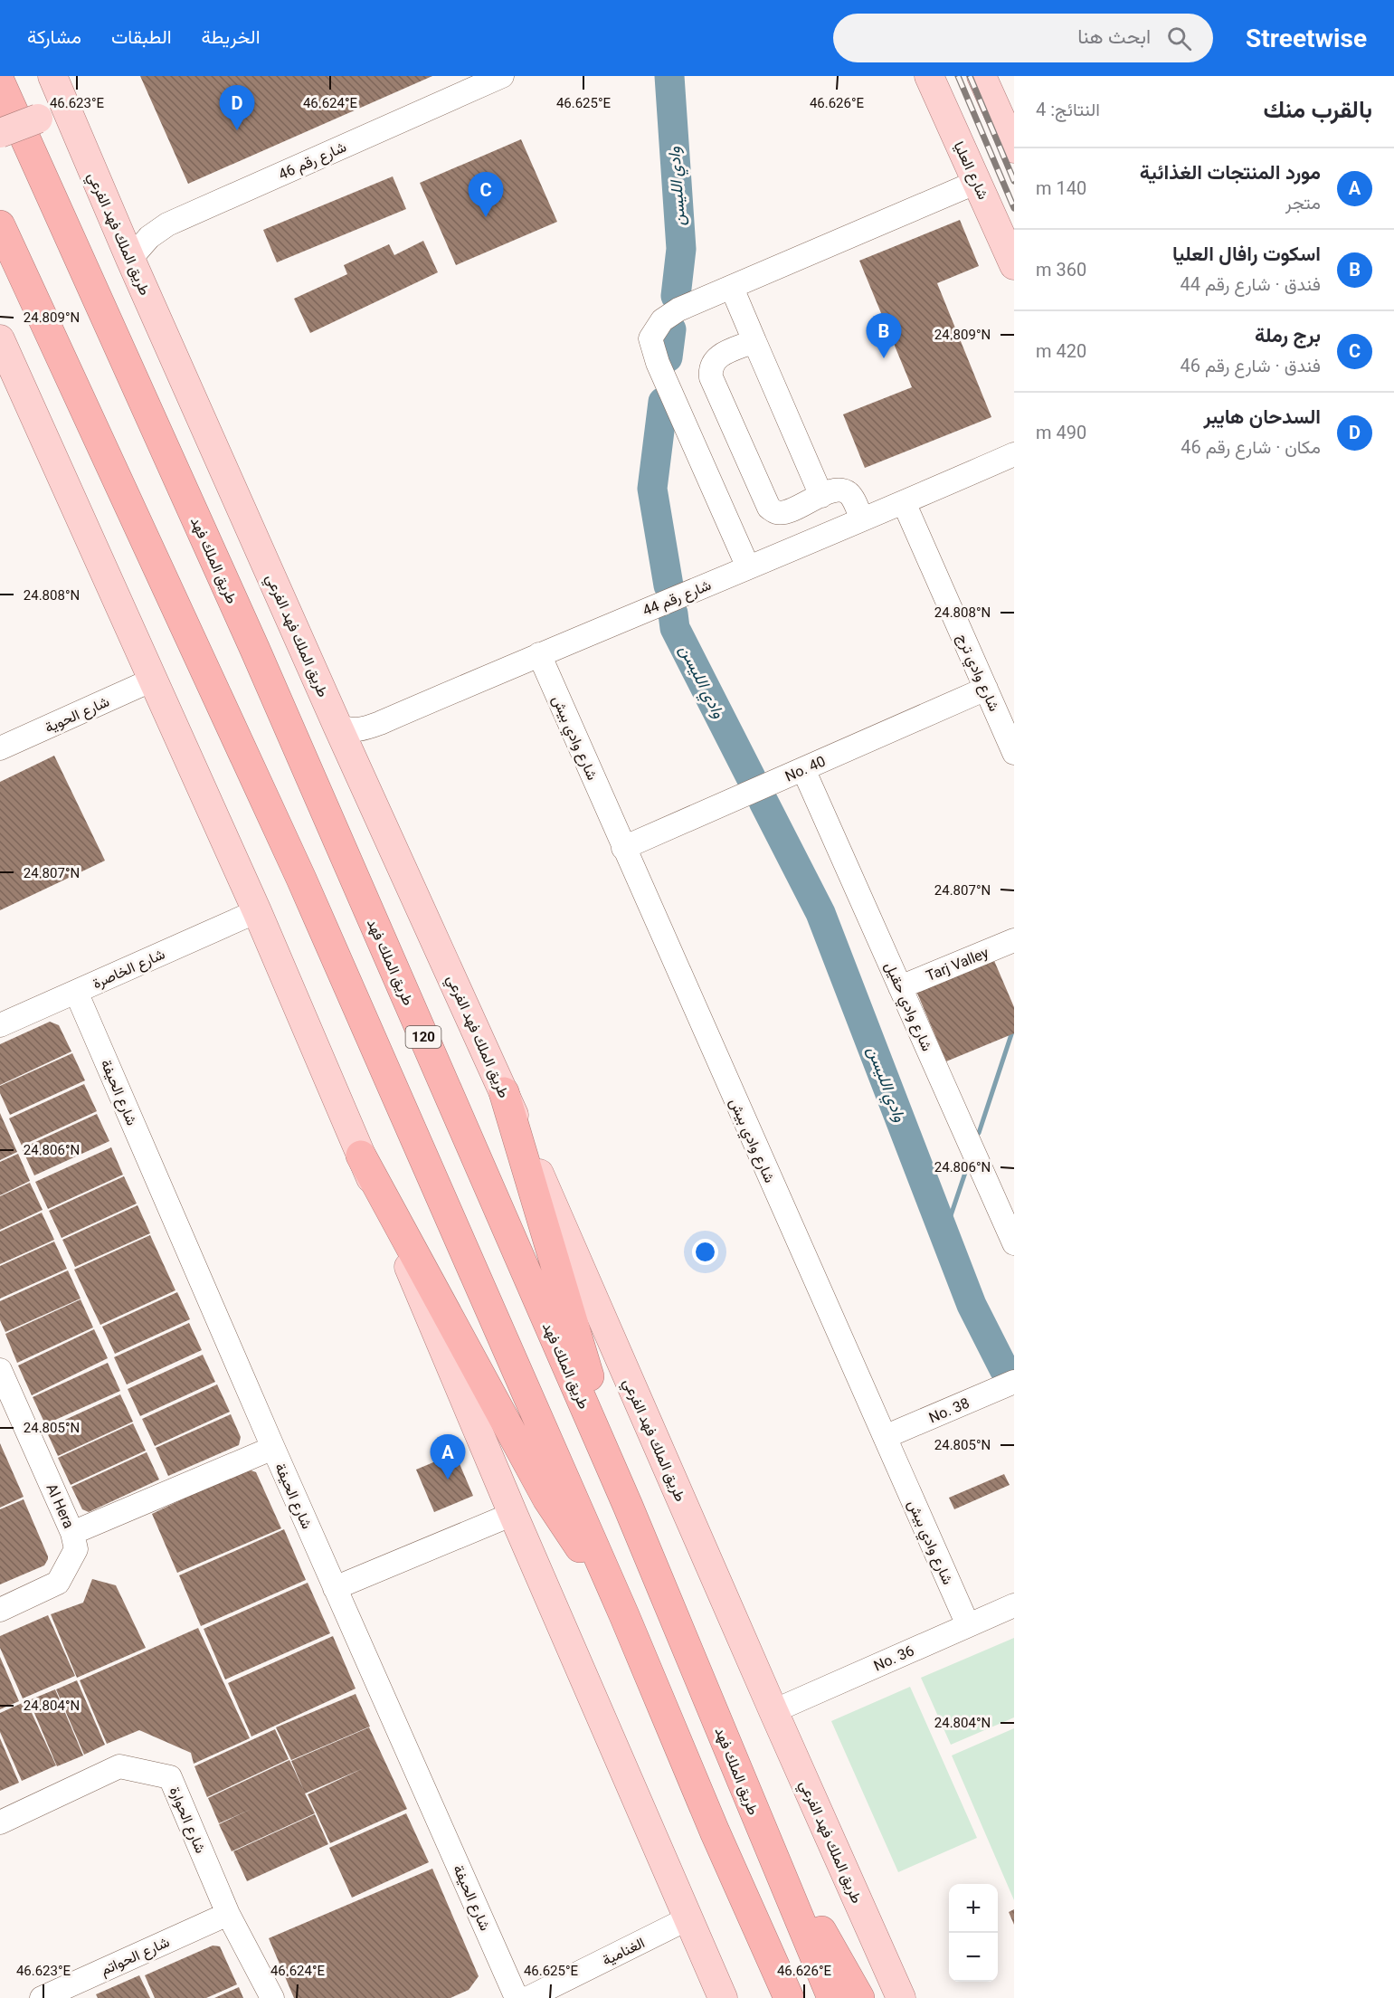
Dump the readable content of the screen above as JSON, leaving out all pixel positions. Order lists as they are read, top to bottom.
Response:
{
  "streets": {
    "highway": ["طريق الملك فهد", "120"],
    "main road": ["شارع العليا", "طريق الملك فهد الفرعي"],
    "street": [
      "شارع رقم 46",
      "شارع رقم 44",
      "شارع وادي ترج",
      "شارع الحوية",
      "شارع وادي بيش",
      "No. 40",
      "Tarj Valley",
      "شارع الخاصرة",
      "شارع وادي حقيل",
      "شارع الحيفة",
      "No. 38",
      "Al Hera",
      "No. 36",
      "شارع الحوارة",
      "الغنامية",
      "شارع الحواتم"
    ]
  },
  "crossings": [
    ["شارع رقم 46", "طريق الملك فهد الفرعي"],
    ["طريق الملك فهد الفرعي", "شارع رقم 44"],
    ["طريق الملك فهد الفرعي", "No. 36"],
    ["شارع رقم 44", "شارع وادي ترج"],
    ["شارع رقم 44", "شارع وادي بيش"],
    ["شارع وادي ترج", "No. 40"],
    ["شارع وادي بيش", "No. 40"],
    ["شارع وادي بيش", "No. 38"],
    ["شارع وادي بيش", "No. 36"],
    ["No. 40", "شارع وادي حقيل"],
    ["Tarj Valley", "شارع وادي حقيل"],
    ["شارع الخاصرة", "شارع الحيفة"],
    ["شارع الحوارة", "شارع الحواتم"]
  ],
  "water": ["وادي الليسن"],
  "page": {
    "header": "Streetwise",
    "search": "ابحث هنا",
    "nav": ["الخريطة", "الطبقات", "مشاركة"],
    "heading": ["بالقرب منك", "النتائج: 4"],
    "pins": [
      "D",
      "C",
      "B",
      "A"
    ],
    "list": [
      {
        "mark": "A",
        "name": "مورد المنتجات الغذائية",
        "note": "متجر",
        "value": "140 m"
      },
      {
        "mark": "B",
        "name": "اسكوت رافال العليا",
        "note": "فندق · شارع رقم 44",
        "value": "360 m"
      },
      {
        "mark": "C",
        "name": "برج رملة",
        "note": "فندق · شارع رقم 46",
        "value": "420 m"
      },
      {
        "mark": "D",
        "name": "السدحان هايبر",
        "note": "مكان · شارع رقم 46",
        "value": "490 m"
      }
    ],
    "map_buttons": ["+", "−"]
  },
  "coordinates": [
    "46.623°E",
    "46.624°E",
    "46.625°E",
    "46.626°E",
    "24.809°N",
    "24.808°N",
    "24.807°N",
    "24.806°N",
    "24.805°N",
    "24.804°N"
  ]
}
